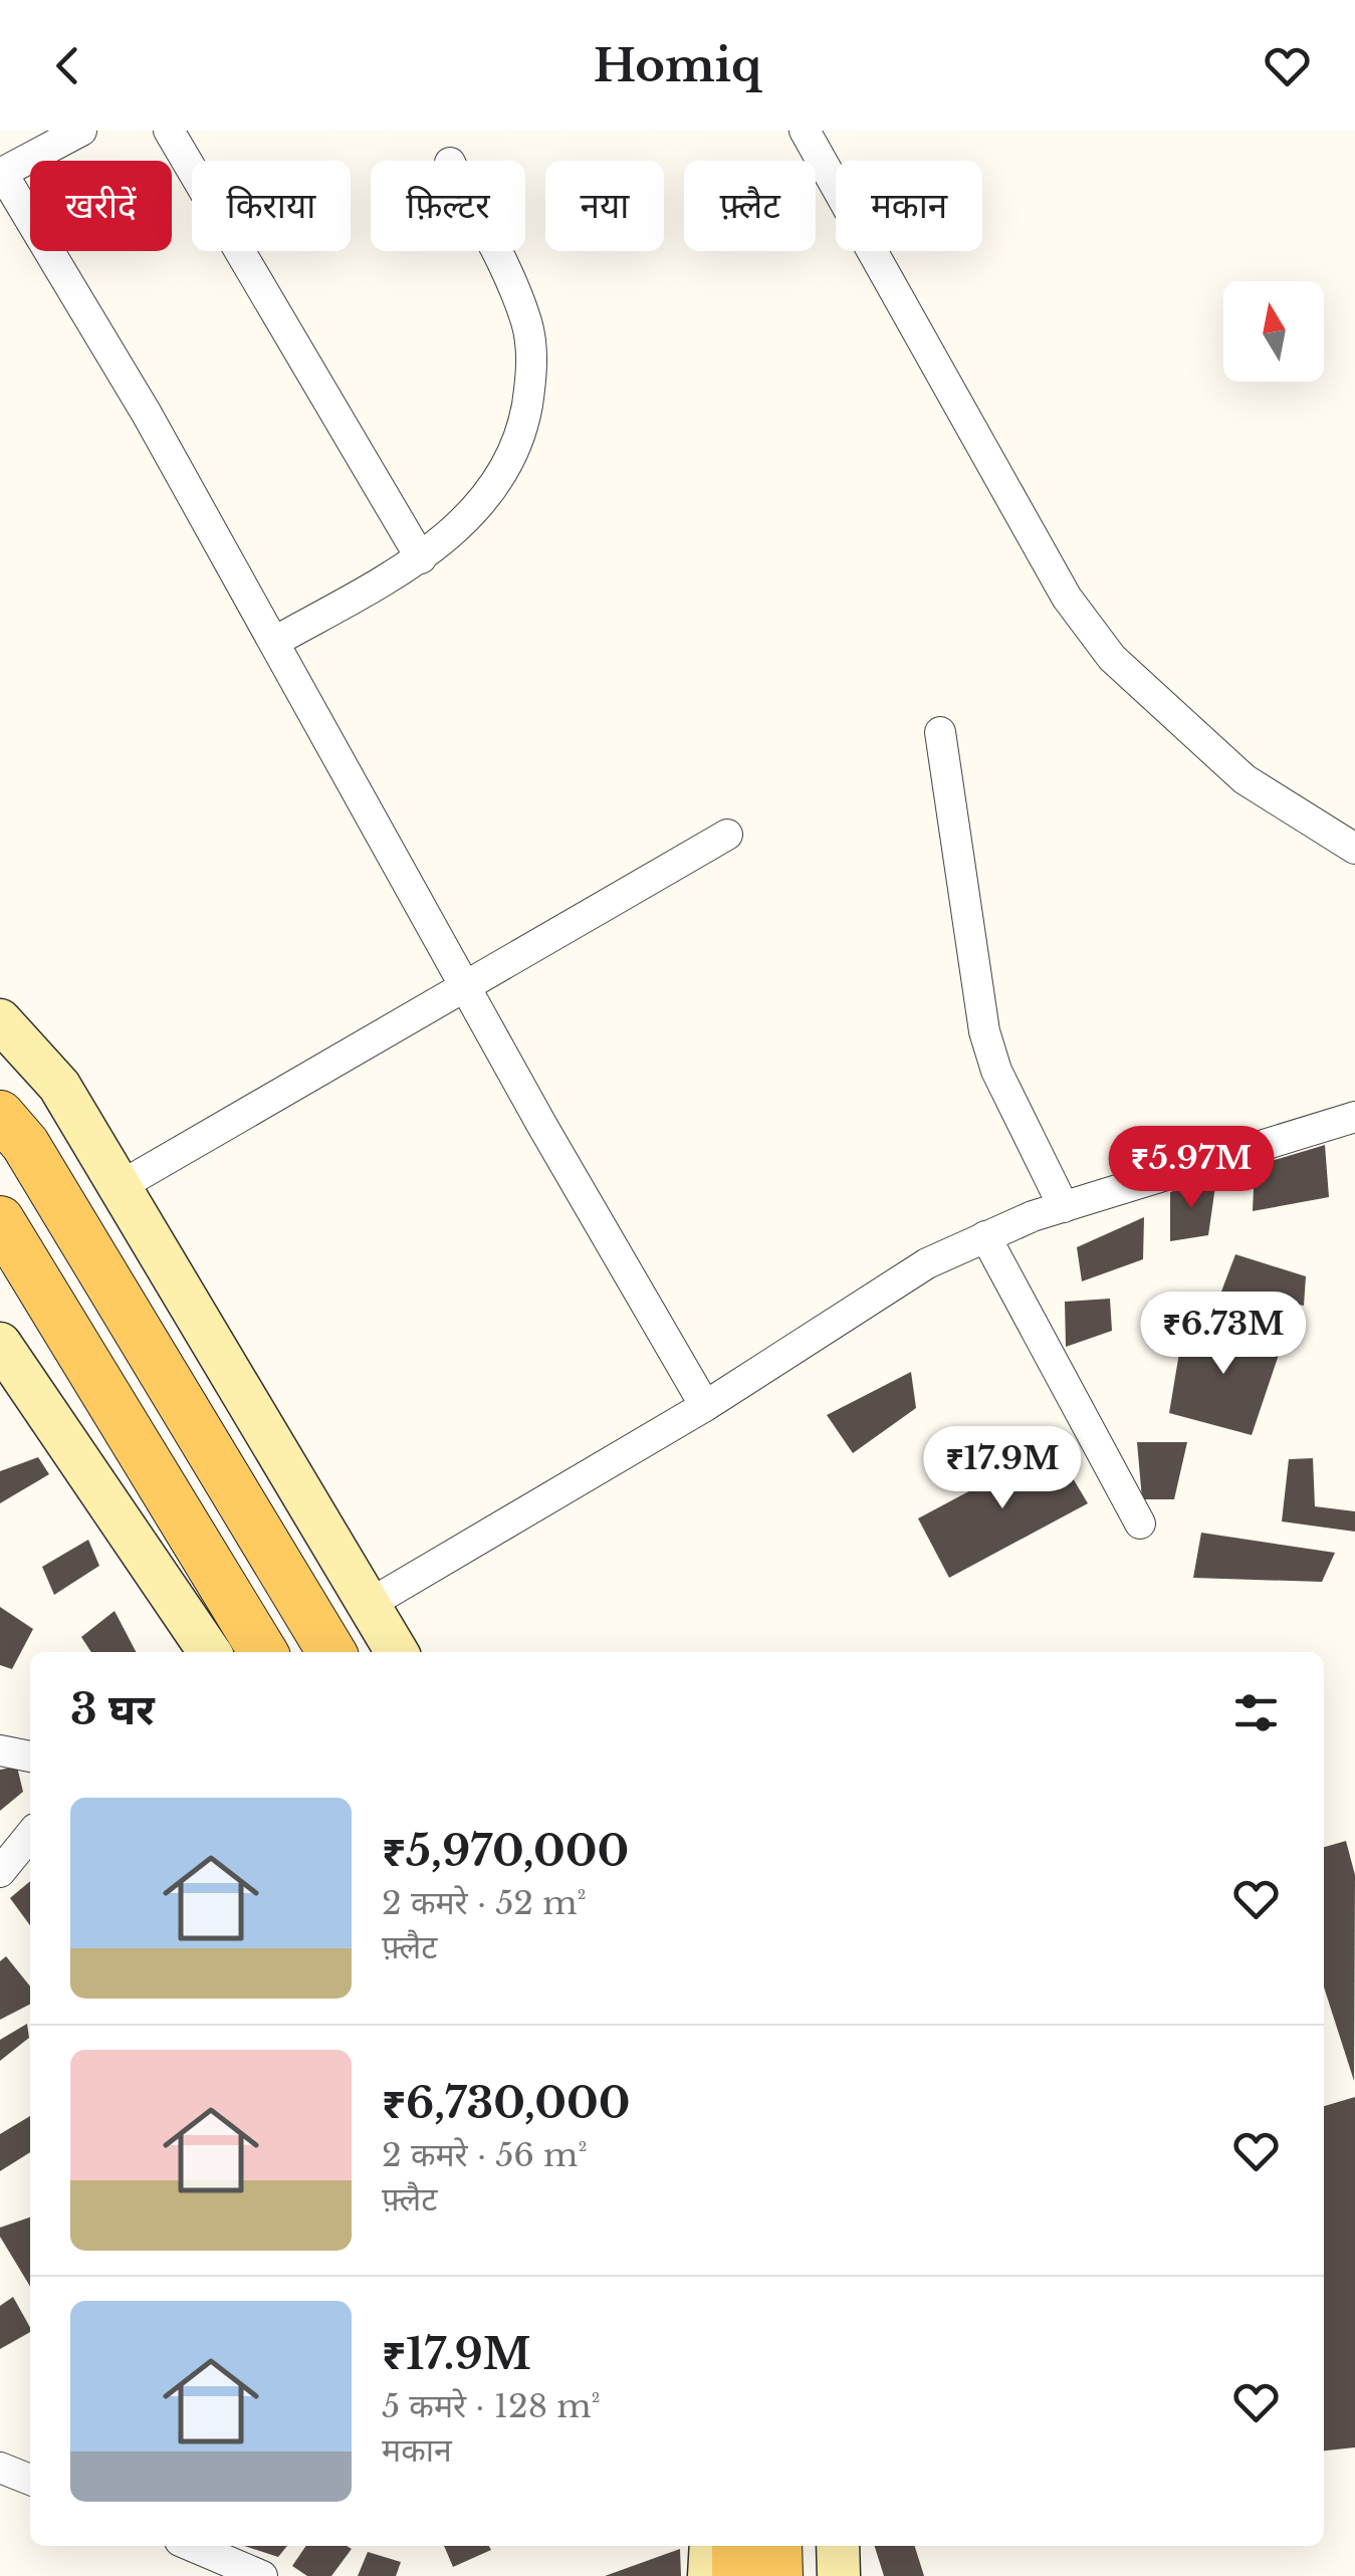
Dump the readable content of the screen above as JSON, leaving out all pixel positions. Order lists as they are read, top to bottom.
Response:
{
  "north": "top",
  "page": {
    "header": "Homiq",
    "chip": [
      "खरीदें",
      "किराया",
      "फ़िल्टर",
      "नया",
      "फ़्लैट",
      "मकान"
    ],
    "price": ["₹5.97M", "₹6.73M", "₹17.9M"],
    "heading": "3 घर",
    "list": [
      {
        "name": "₹5,970,000",
        "note": "2 कमरे · 52 m² · फ़्लैट"
      },
      {
        "name": "₹6,730,000",
        "note": "2 कमरे · 56 m² · फ़्लैट"
      },
      {
        "name": "₹17.9M",
        "note": "5 कमरे · 128 m² · मकान"
      }
    ]
  }
}
